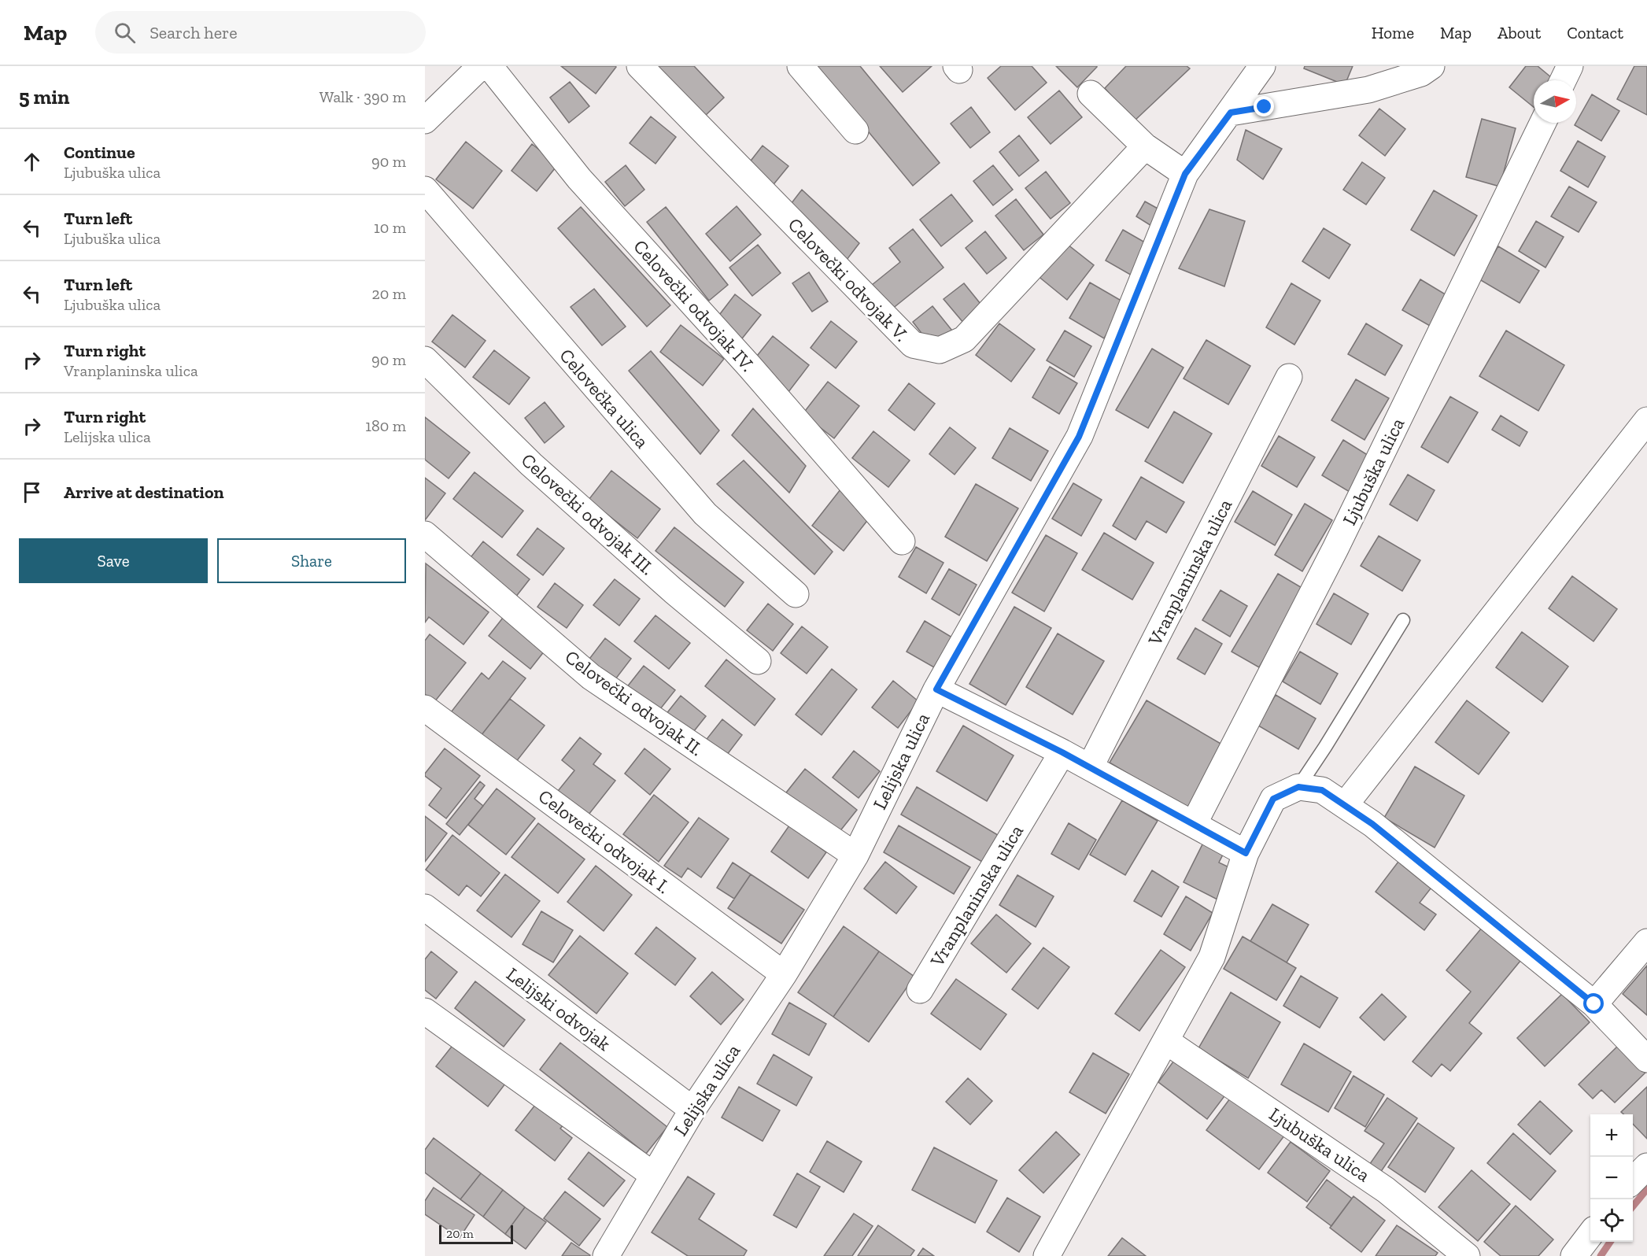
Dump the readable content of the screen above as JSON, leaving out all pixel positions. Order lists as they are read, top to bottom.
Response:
{
  "streets": {
    "street": [
      "Celovečki odvojak V.",
      "Celovečki odvojak IV.",
      "Celovečka ulica",
      "Ljubuška ulica",
      "Celovečki odvojak III.",
      "Vranplaninska ulica",
      "Celovečki odvojak II.",
      "Lelijska ulica",
      "Celovečki odvojak I.",
      "Lelijski odvojak"
    ]
  },
  "crossings": [
    ["Celovečki odvojak II.", "Lelijska ulica"],
    ["Lelijska ulica", "Celovečki odvojak I."],
    ["Lelijska ulica", "Lelijski odvojak"]
  ],
  "scale_bar": "20 m",
  "north": "right",
  "page": {
    "header": "Map",
    "search": "Search here",
    "nav": [
      "Home",
      "Map",
      "About",
      "Contact"
    ],
    "heading": ["5 min", "Walk · 390 m"],
    "list": [
      ["Continue", "Ljubuška ulica", "90 m"],
      ["Turn left", "Ljubuška ulica", "10 m"],
      ["Turn left", "Ljubuška ulica", "20 m"],
      ["Turn right", "Vranplaninska ulica", "90 m"],
      ["Turn right", "Lelijska ulica", "180 m"],
      "Arrive at destination"
    ],
    "buttons": ["Save", "Share"],
    "map_buttons": ["+", "−"],
    "scale": "20 m"
  }
}
